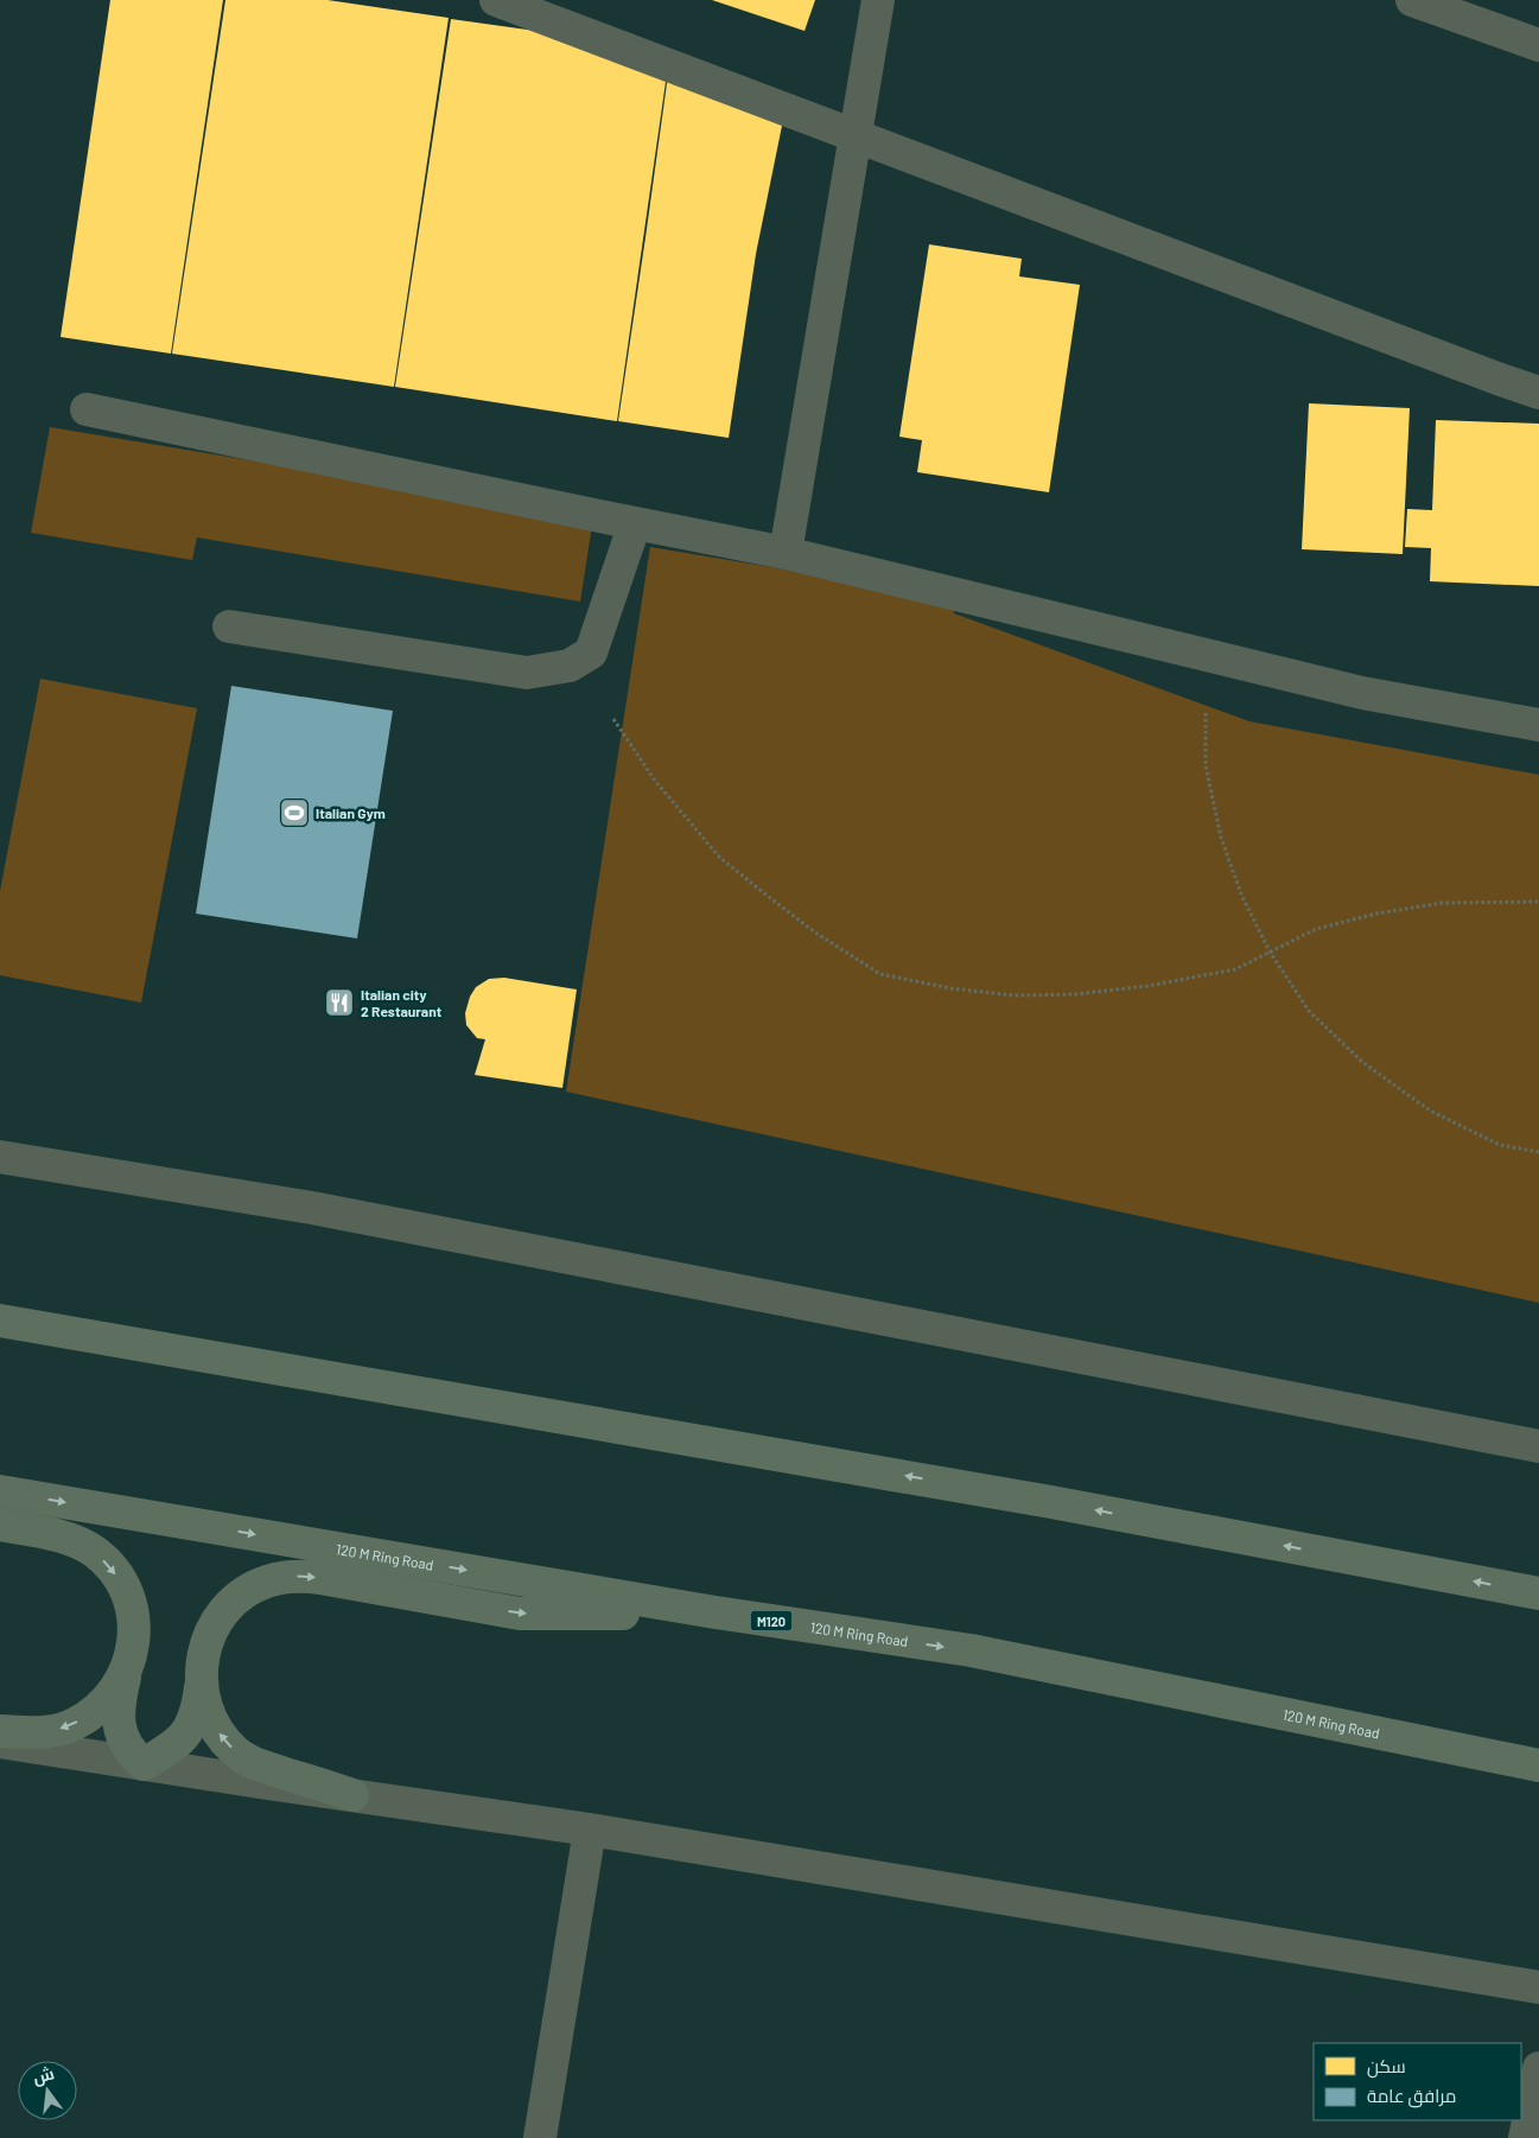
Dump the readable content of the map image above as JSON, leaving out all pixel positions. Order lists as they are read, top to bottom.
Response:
{
  "streets": {
    "highway": ["120 M Ring Road", "M120"]
  },
  "places": {
    "sports": ["Italian Gym"],
    "restaurant": ["Italian city 2 Restaurant"]
  },
  "legend": ["سكن", "مرافق عامة"],
  "north": "top"
}
